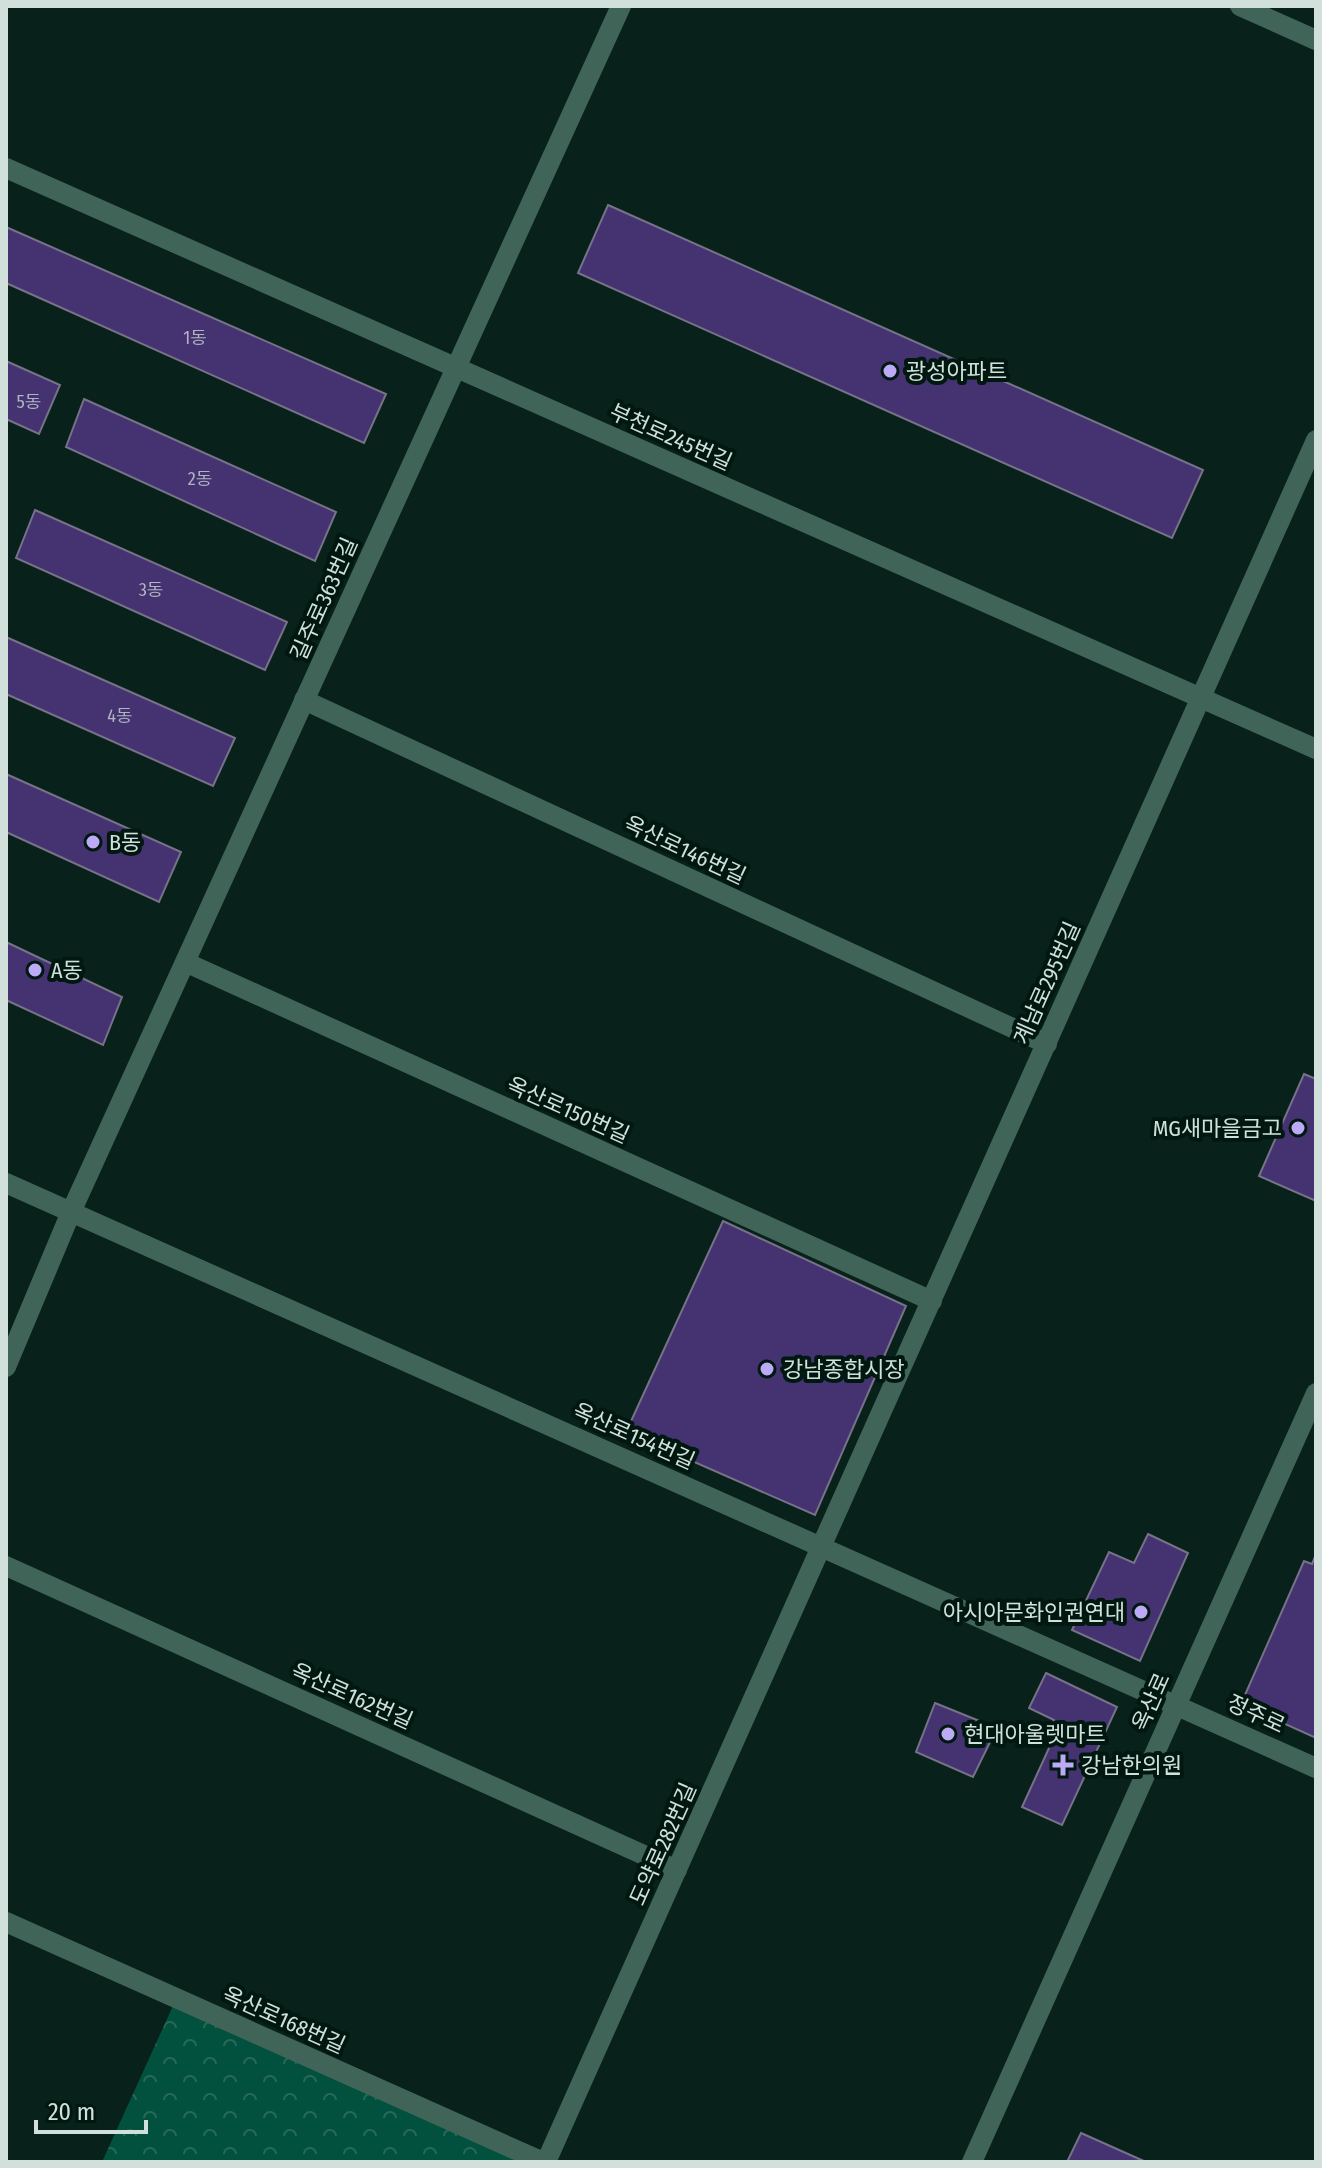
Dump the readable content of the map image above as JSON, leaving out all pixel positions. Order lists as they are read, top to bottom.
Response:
{
  "streets": {
    "street": [
      "부천로245번길",
      "길주로363번길",
      "옥산로146번길",
      "계남로295번길",
      "옥산로150번길",
      "옥산로154번길",
      "옥산로162번길",
      "옥산로",
      "정주로",
      "도약로282번길",
      "옥산로168번길"
    ]
  },
  "crossings": [
    ["부천로245번길", "길주로363번길"],
    ["부천로245번길", "계남로295번길"],
    ["길주로363번길", "옥산로146번길"],
    ["길주로363번길", "옥산로150번길"],
    ["길주로363번길", "옥산로154번길"],
    ["옥산로146번길", "계남로295번길"],
    ["계남로295번길", "옥산로150번길"],
    ["계남로295번길", "옥산로154번길"],
    ["계남로295번길", "도약로282번길"],
    ["옥산로154번길", "옥산로"],
    ["옥산로154번길", "정주로"],
    ["옥산로154번길", "도약로282번길"],
    ["옥산로162번길", "도약로282번길"],
    ["옥산로", "정주로"],
    ["도약로282번길", "옥산로168번길"]
  ],
  "places": {
    "other": [
      "광성아파트",
      "B동",
      "A동",
      "MG새마을금고",
      "강남종합시장",
      "아시아문화인권연대",
      "현대아울렛마트"
    ],
    "health": ["강남한의원"]
  },
  "house_numbers": [
    "1동",
    "5동",
    "2동",
    "3동",
    "4동"
  ],
  "scale_bar": "20 m"
}
